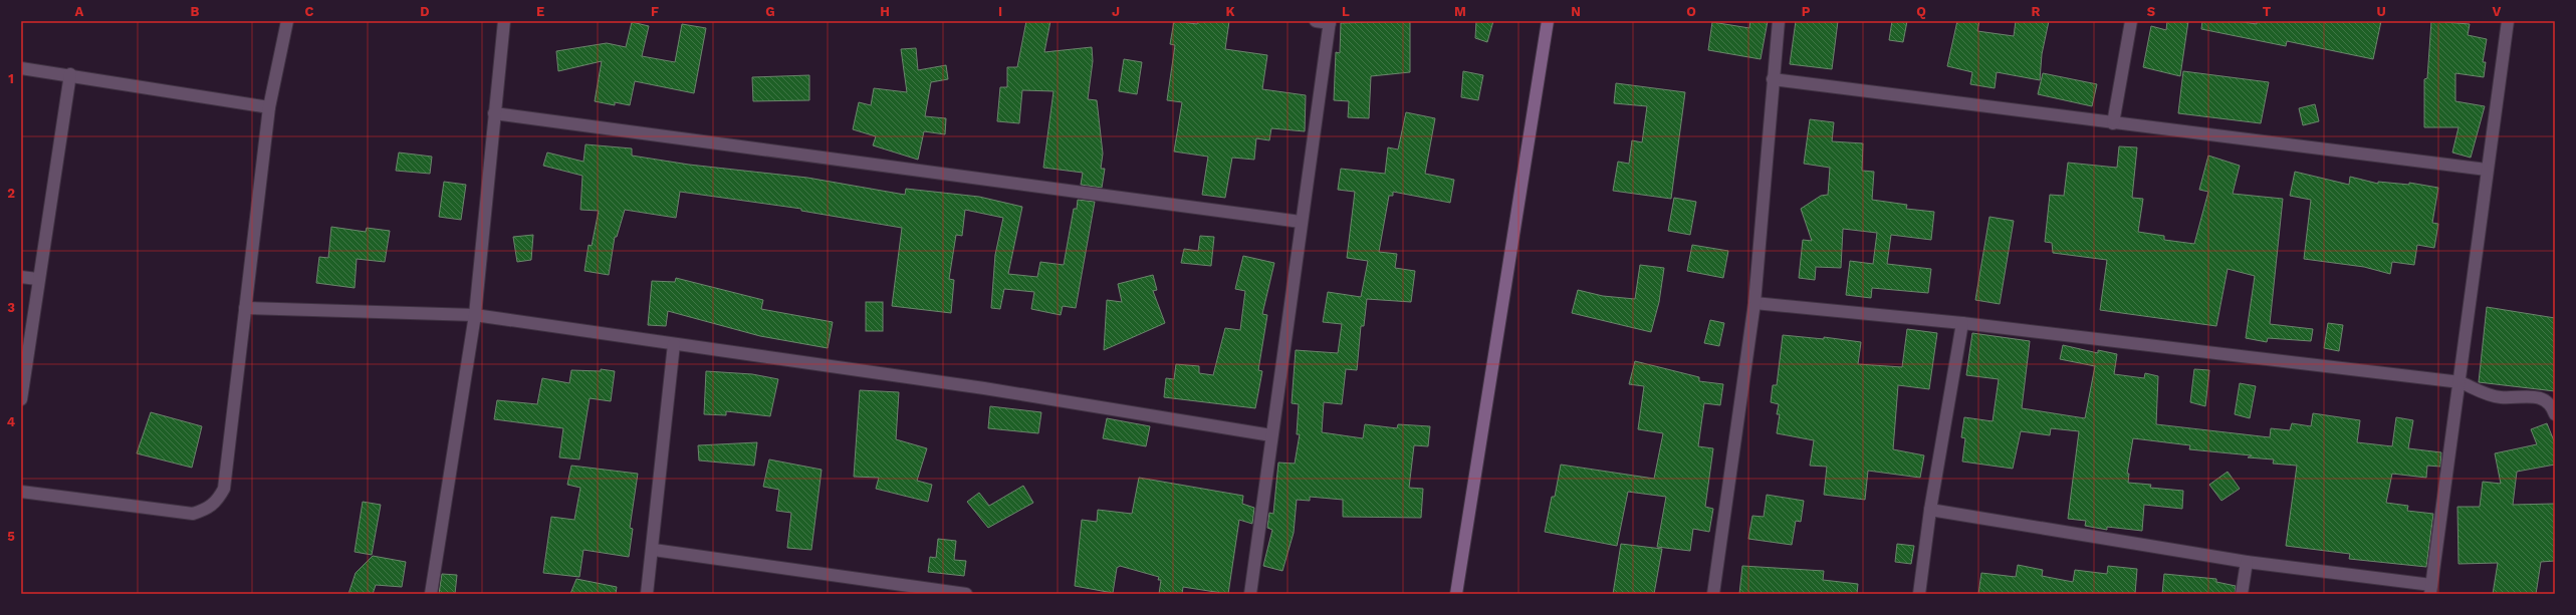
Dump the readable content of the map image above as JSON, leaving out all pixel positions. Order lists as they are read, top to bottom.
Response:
{
  "grid": {
    "columns": [
      "A",
      "B",
      "C",
      "D",
      "E",
      "F",
      "G",
      "H",
      "I",
      "J",
      "K",
      "L",
      "M",
      "N",
      "O",
      "P",
      "Q",
      "R",
      "S",
      "T",
      "U",
      "V"
    ],
    "rows": [
      "1",
      "2",
      "3",
      "4",
      "5"
    ]
  }
}
